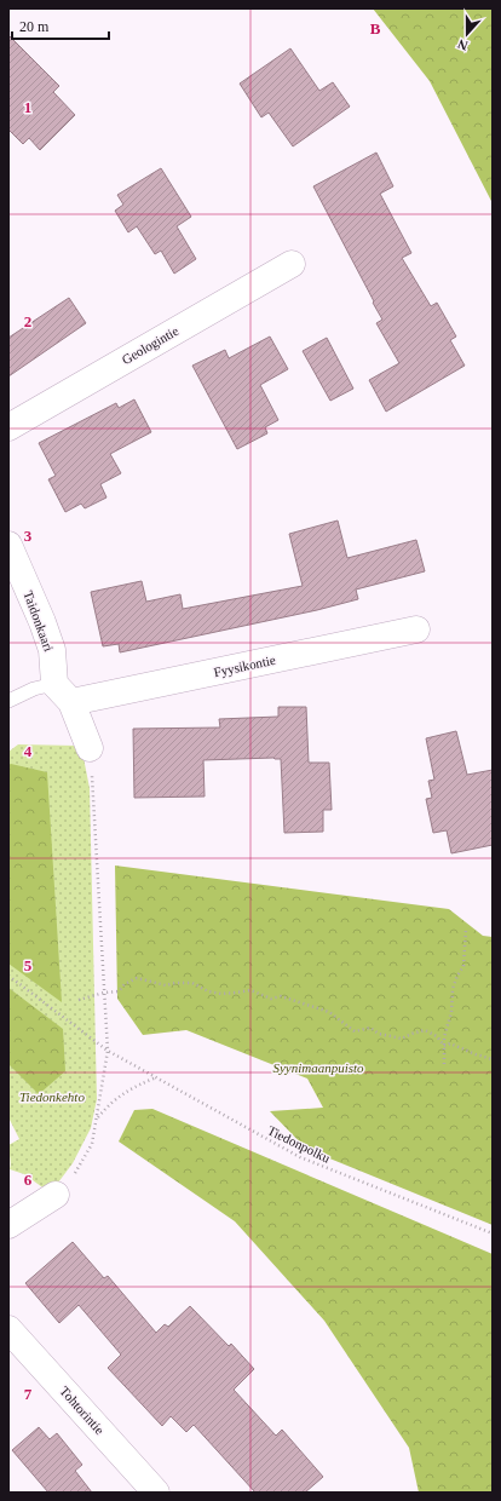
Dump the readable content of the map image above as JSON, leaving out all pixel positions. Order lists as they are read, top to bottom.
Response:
{
  "streets": {
    "street": [
      "Geologintie",
      "Taidonkaari",
      "Fyysikontie",
      "Tohtorintie"
    ],
    "path": ["Tiedonpolku"]
  },
  "crossings": [
    ["Taidonkaari", "Fyysikontie"]
  ],
  "parks": ["Syynimaanpuisto", "Tiedonkehto"],
  "scale_bar": "20 m",
  "north": "bottom",
  "grid": {
    "columns": ["B"],
    "rows": [
      "1",
      "2",
      "3",
      "4",
      "5",
      "6",
      "7"
    ]
  }
}
